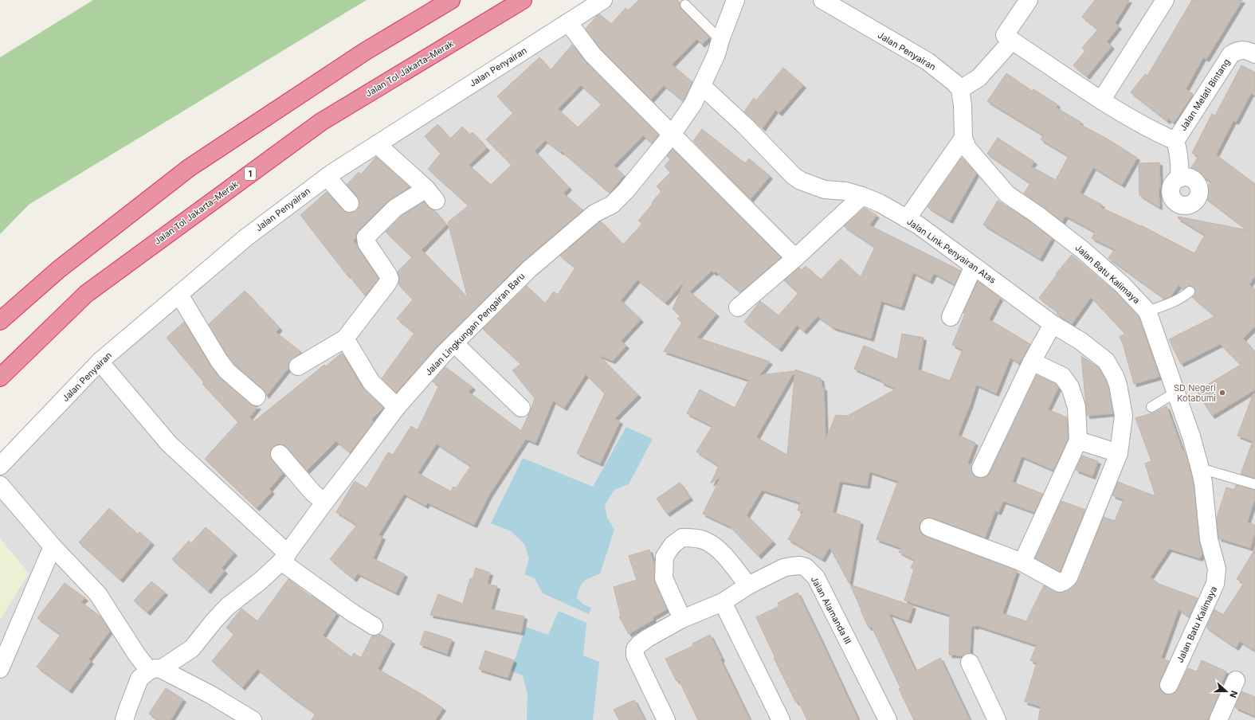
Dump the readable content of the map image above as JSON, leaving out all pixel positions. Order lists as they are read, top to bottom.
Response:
{
  "streets": {
    "highway": ["Jalan Tol Jakarta–Merak", "1"],
    "street": [
      "Jalan Penyairan",
      "Jalan Melati Bintang",
      "Jalan Link.Penyairan Atas",
      "Jalan Batu Kalimaya",
      "Jalan Lingkungan Pengairan Baru",
      "Jalan Alamanda III"
    ]
  },
  "crossings": [
    ["Jalan Link.Penyairan Atas", "Jalan Lingkungan Pengairan Baru"]
  ],
  "places": ["SD Negeri Kotabumi"],
  "north": "right"
}
